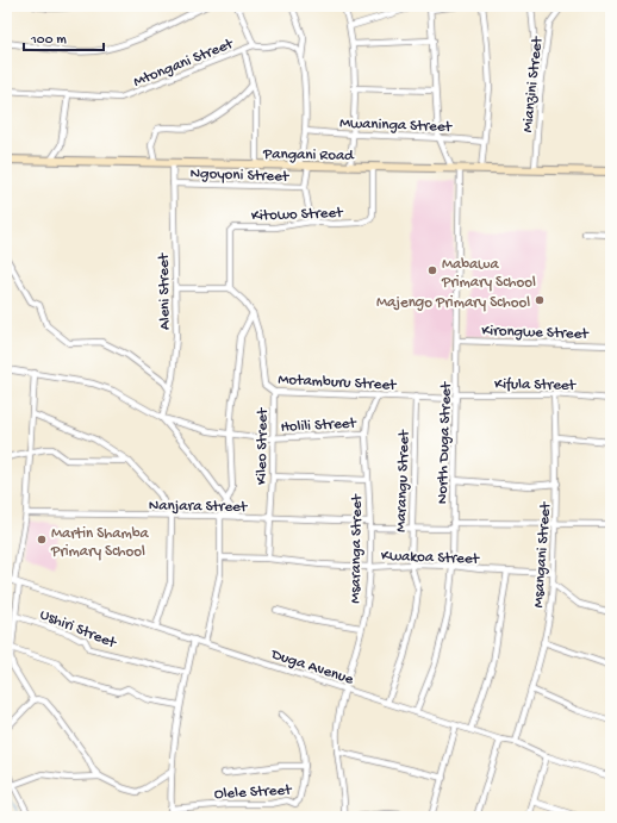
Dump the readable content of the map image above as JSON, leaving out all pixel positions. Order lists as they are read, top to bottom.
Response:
{
  "streets": {
    "main road": ["Pangani Road"],
    "street": [
      "Mtongani Street",
      "Mianzini Street",
      "Mwaninga Street",
      "Ngoyoni Street",
      "Kitowo Street",
      "Aleni Street",
      "Kirongwe Street",
      "Motamburu Street",
      "Kifula Street",
      "Holili Street",
      "North Duga Street",
      "Kileo Street",
      "Marangu Street",
      "Nanjara Street",
      "Msaranga Street",
      "Kwakoa Street",
      "Msangani Street",
      "Ushiri Street",
      "Duga Avenue",
      "Olele Street"
    ]
  },
  "crossings": [
    ["Mianzini Street", "Pangani Road"],
    ["Pangani Road", "Ngoyoni Street"],
    ["Pangani Road", "Kitowo Street"],
    ["Pangani Road", "Aleni Street"],
    ["Pangani Road", "North Duga Street"],
    ["Ngoyoni Street", "Kitowo Street"],
    ["Ngoyoni Street", "Aleni Street"],
    ["Kitowo Street", "Motamburu Street"],
    ["Aleni Street", "Holili Street"],
    ["Kirongwe Street", "North Duga Street"],
    ["Motamburu Street", "Kifula Street"],
    ["Motamburu Street", "North Duga Street"],
    ["Motamburu Street", "Kileo Street"],
    ["Motamburu Street", "Marangu Street"],
    ["Motamburu Street", "Msaranga Street"],
    ["Kifula Street", "North Duga Street"],
    ["Kifula Street", "Msangani Street"],
    ["Holili Street", "Kileo Street"],
    ["Holili Street", "Msaranga Street"],
    ["North Duga Street", "Nanjara Street"],
    ["North Duga Street", "Kwakoa Street"],
    ["North Duga Street", "Duga Avenue"],
    ["Kileo Street", "Nanjara Street"],
    ["Kileo Street", "Kwakoa Street"],
    ["Marangu Street", "Nanjara Street"],
    ["Marangu Street", "Kwakoa Street"],
    ["Marangu Street", "Duga Avenue"],
    ["Nanjara Street", "Msaranga Street"],
    ["Nanjara Street", "Msangani Street"],
    ["Msaranga Street", "Kwakoa Street"],
    ["Msaranga Street", "Duga Avenue"],
    ["Kwakoa Street", "Msangani Street"],
    ["Msangani Street", "Duga Avenue"]
  ],
  "places": ["Mabawa Primary School", "Majengo Primary School", "Martin Shamba Primary School"],
  "scale_bar": "100 m"
}
